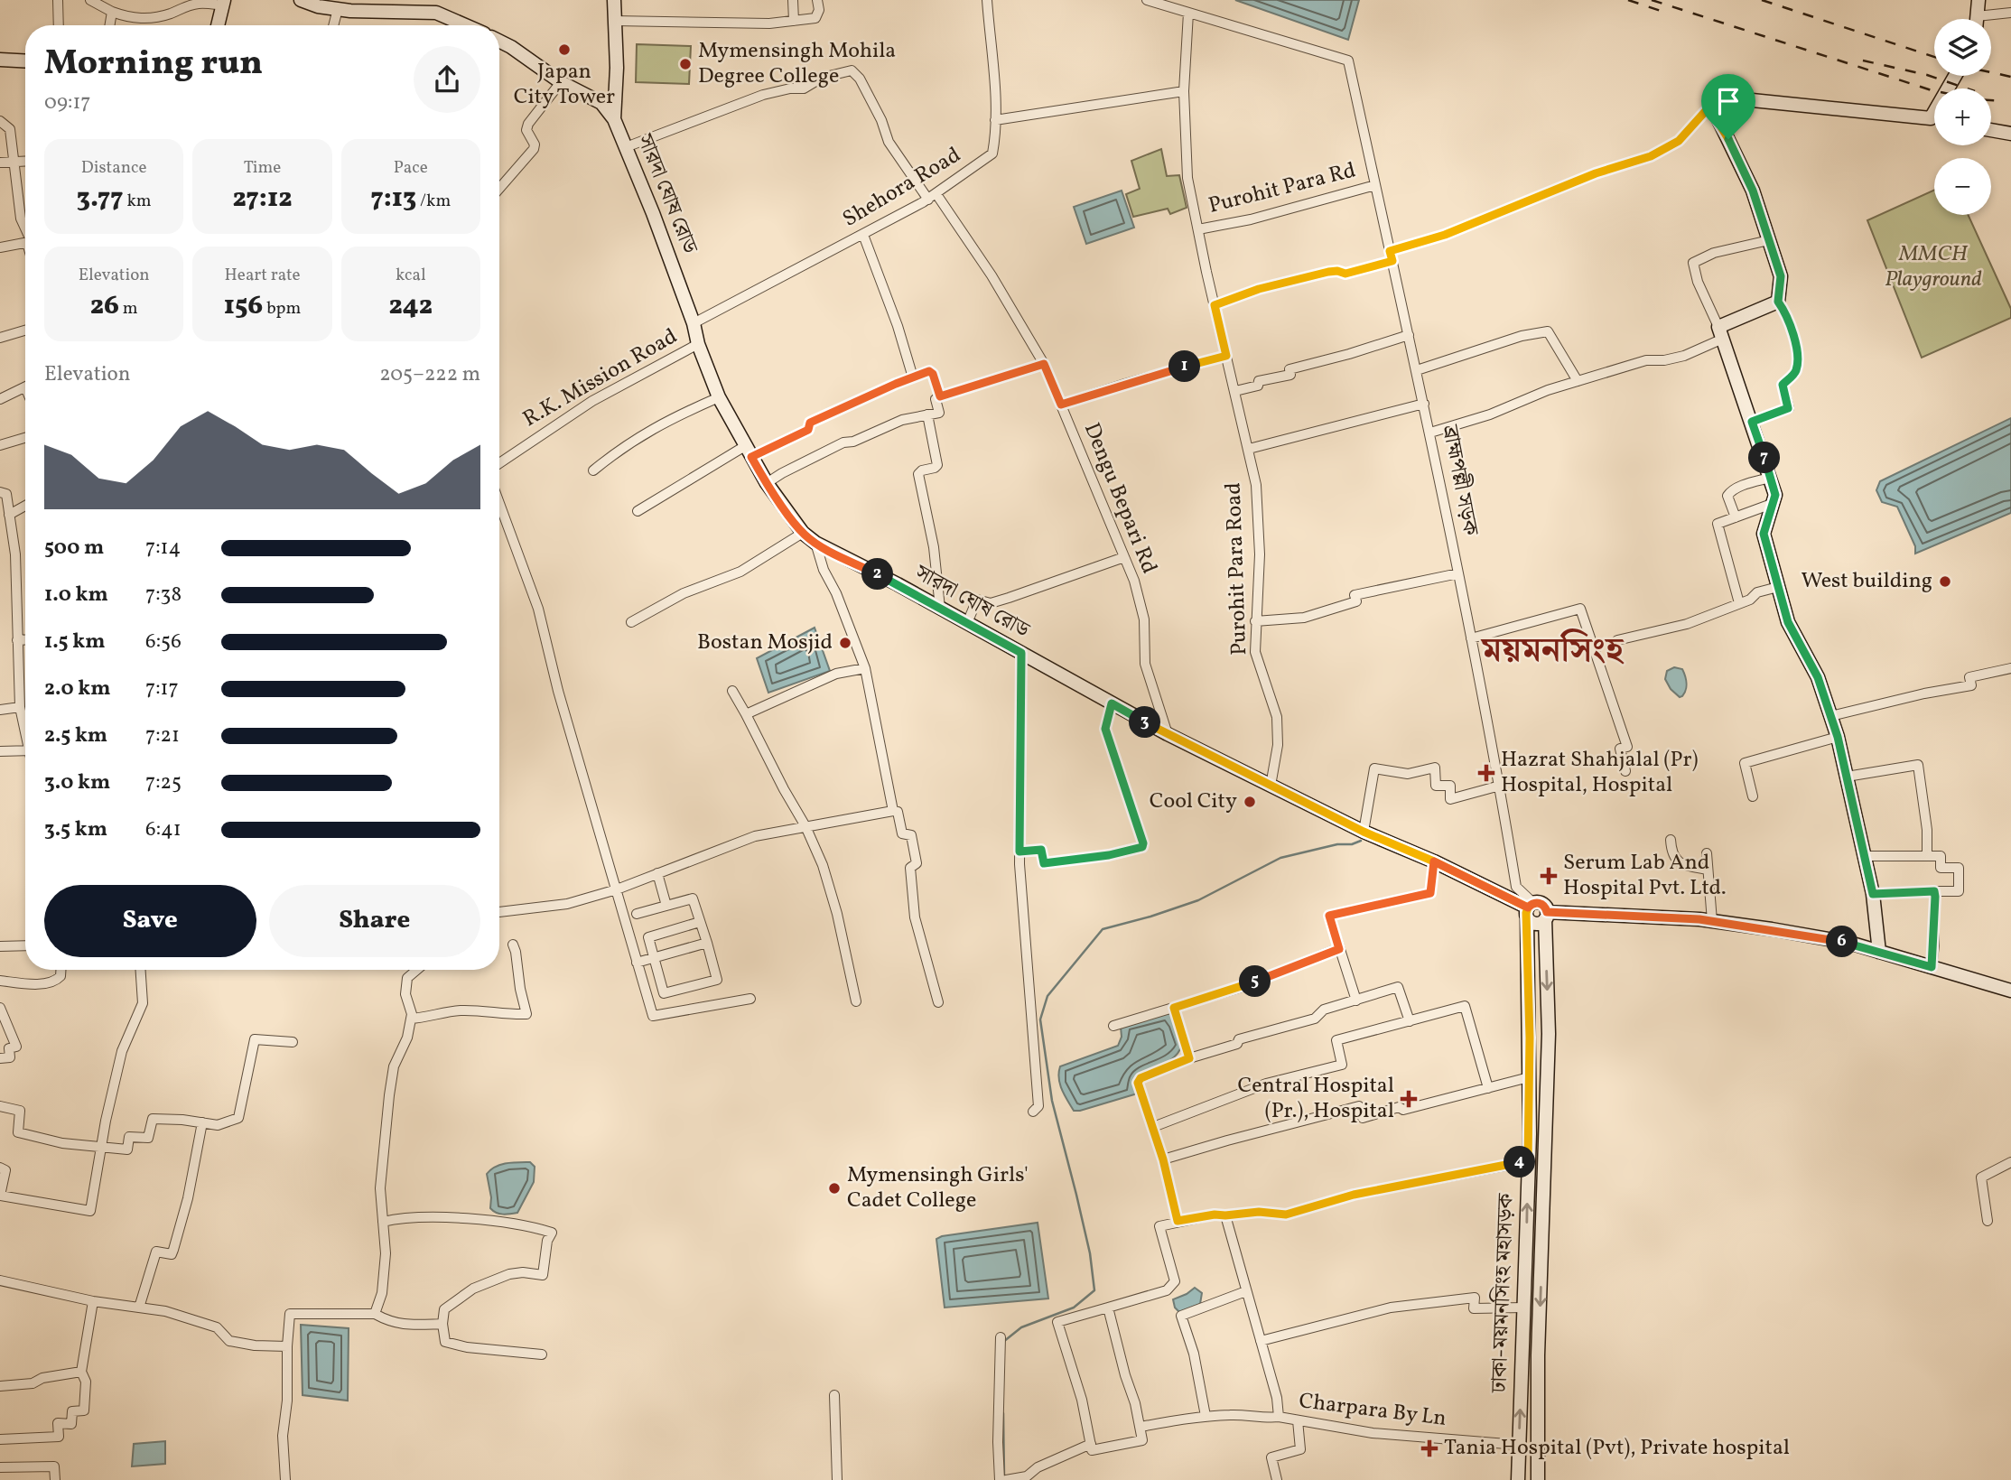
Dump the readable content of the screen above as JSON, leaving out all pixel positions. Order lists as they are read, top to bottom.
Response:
{
  "streets": {
    "main road": ["সারদা ঘোষ রোড", "ঢাকা-ময়মনসিংহ মহাসড়ক"],
    "street": [
      "Shehora Road",
      "Purohit Para Rd",
      "R.K. Mission Road",
      "ব্রাহ্মপল্লী সড়ক",
      "Dengu Bepari Rd",
      "Purohit Para Road",
      "Charpara By Ln"
    ]
  },
  "crossings": [
    ["Shehora Road", "সারদা ঘোষ রোড"],
    ["Shehora Road", "Dengu Bepari Rd"],
    ["Purohit Para Rd", "ব্রাহ্মপল্লী সড়ক"],
    ["Purohit Para Rd", "Purohit Para Road"],
    ["সারদা ঘোষ রোড", "R.K. Mission Road"],
    ["সারদা ঘোষ রোড", "ব্রাহ্মপল্লী সড়ক"],
    ["সারদা ঘোষ রোড", "Dengu Bepari Rd"],
    ["সারদা ঘোষ রোড", "Purohit Para Road"],
    ["সারদা ঘোষ রোড", "ঢাকা-ময়মনসিংহ মহাসড়ক"],
    ["ব্রাহ্মপল্লী সড়ক", "Purohit Para Road"],
    ["ব্রাহ্মপল্লী সড়ক", "ঢাকা-ময়মনসিংহ মহাসড়ক"],
    ["ঢাকা-ময়মনসিংহ মহাসড়ক", "Charpara By Ln"]
  ],
  "districts": ["ময়মনসিংহ"],
  "parks": ["MMCH Playground"],
  "places": {
    "other": [
      "Japan City Tower",
      "Mymensingh Mohila Degree College",
      "West building",
      "Bostan Mosjid",
      "Cool City",
      "Mymensingh Girls' Cadet College"
    ],
    "health": [
      "Hazrat Shahjalal (Pr) Hospital, Hospital",
      "Serum Lab And Hospital Pvt. Ltd.",
      "Central Hospital (Pr.), Hospital",
      "Tania Hospital (Pvt), Private hospital"
    ]
  },
  "page": {
    "map_buttons": ["+", "−"],
    "heading": ["Morning run", "09:17"],
    "stats": [
      ["Distance", "3.77 km"],
      ["Time", "27:12"],
      ["Pace", "7:13 /km"],
      ["Elevation", "26 m"],
      ["Heart rate", "156 bpm"],
      ["kcal", "242"]
    ],
    "chart": ["Elevation", "205–222 m"],
    "pins": [
      "1",
      "7",
      "2",
      "3",
      "6",
      "5",
      "4"
    ],
    "list": [
      {
        "name": "500 m",
        "note": "7:14"
      },
      {
        "name": "1.0 km",
        "note": "7:38"
      },
      {
        "name": "1.5 km",
        "note": "6:56"
      },
      {
        "name": "2.0 km",
        "note": "7:17"
      },
      {
        "name": "2.5 km",
        "note": "7:21"
      },
      {
        "name": "3.0 km",
        "note": "7:25"
      },
      {
        "name": "3.5 km",
        "note": "6:41"
      }
    ],
    "buttons": ["Save", "Share"]
  }
}
